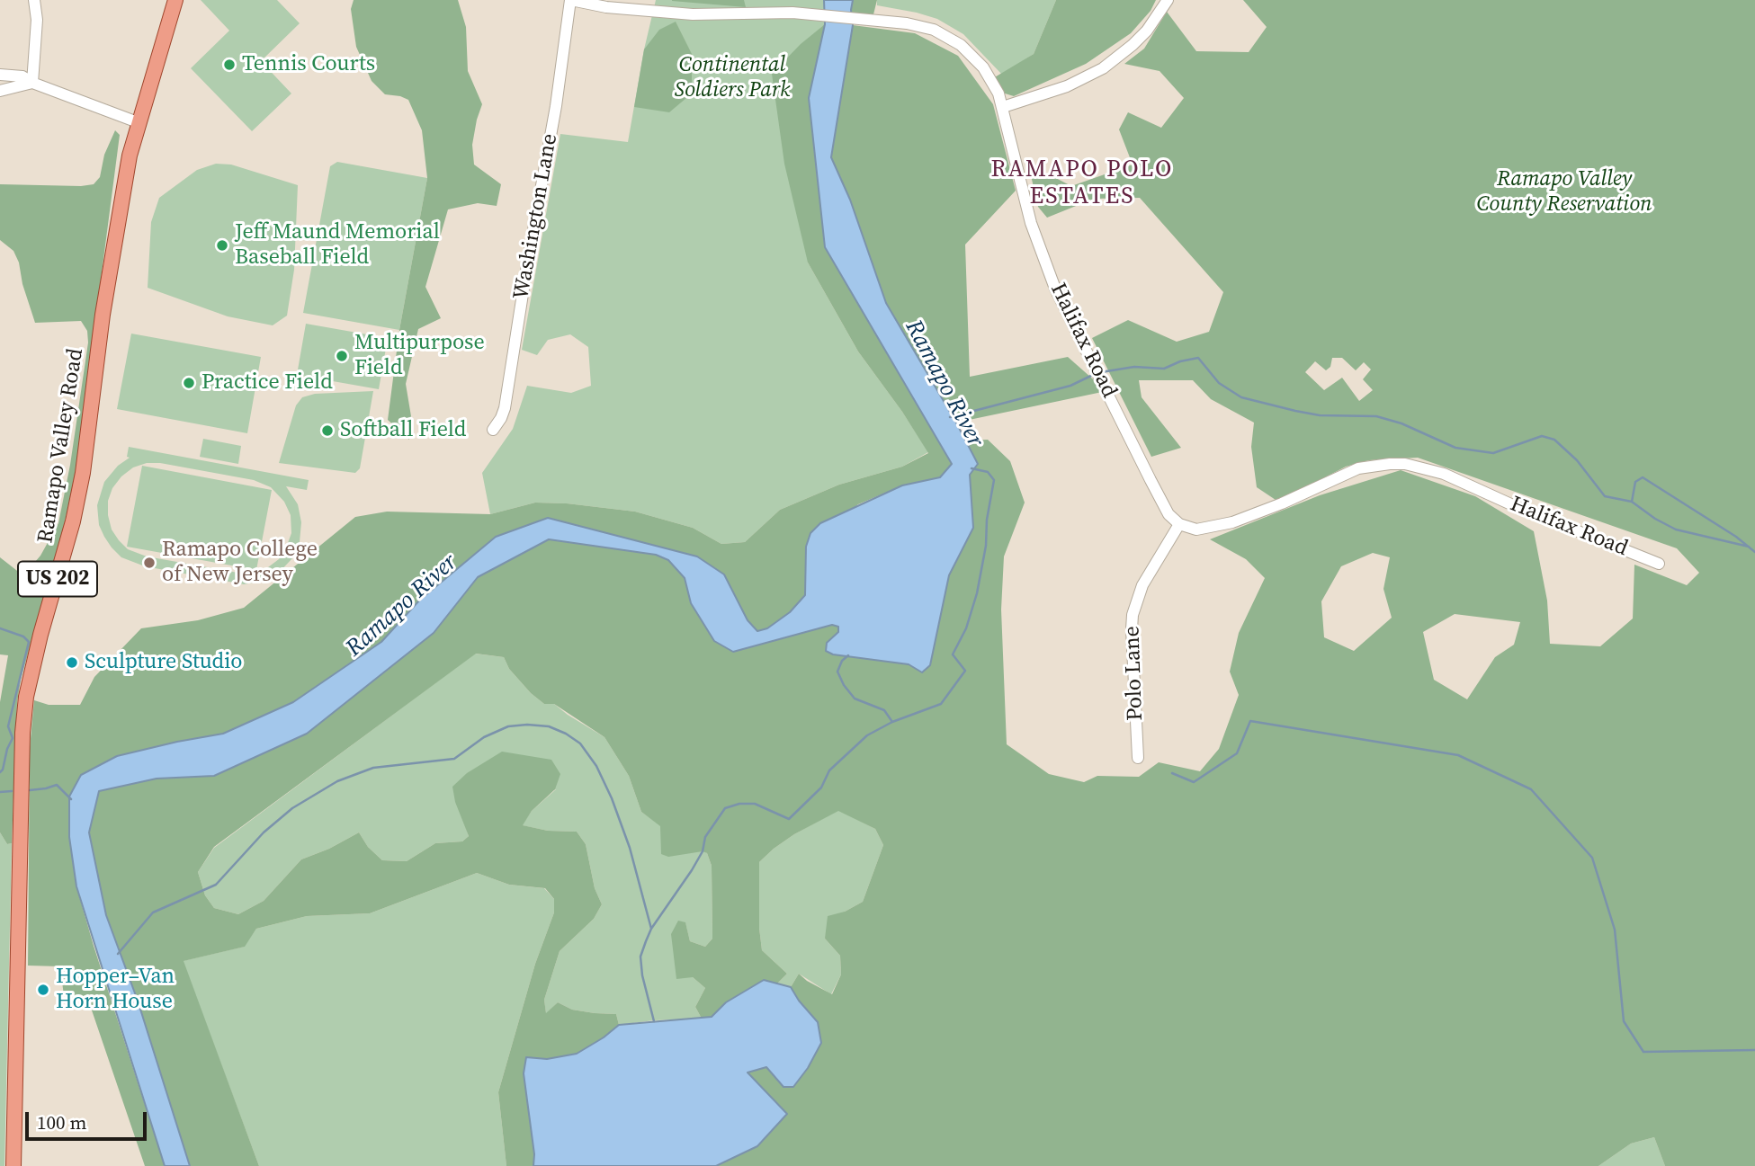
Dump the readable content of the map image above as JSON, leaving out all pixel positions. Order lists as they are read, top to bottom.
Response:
{
  "streets": {
    "main road": ["Ramapo Valley Road", "US 202"],
    "street": ["Washington Lane", "Halifax Road", "Polo Lane"]
  },
  "crossings": [
    ["Washington Lane", "Halifax Road"],
    ["Halifax Road", "Polo Lane"]
  ],
  "districts": ["RAMAPO POLO ESTATES"],
  "water": ["Ramapo River"],
  "parks": ["Continental Soldiers Park", "Ramapo Valley County Reservation"],
  "places": [
    "Tennis Courts",
    "Jeff Maund Memorial Baseball Field",
    "Multipurpose Field",
    "Practice Field",
    "Softball Field",
    "Ramapo College of New Jersey",
    "Sculpture Studio",
    "Hopper–Van Horn House"
  ],
  "scale_bar": "100 m"
}
